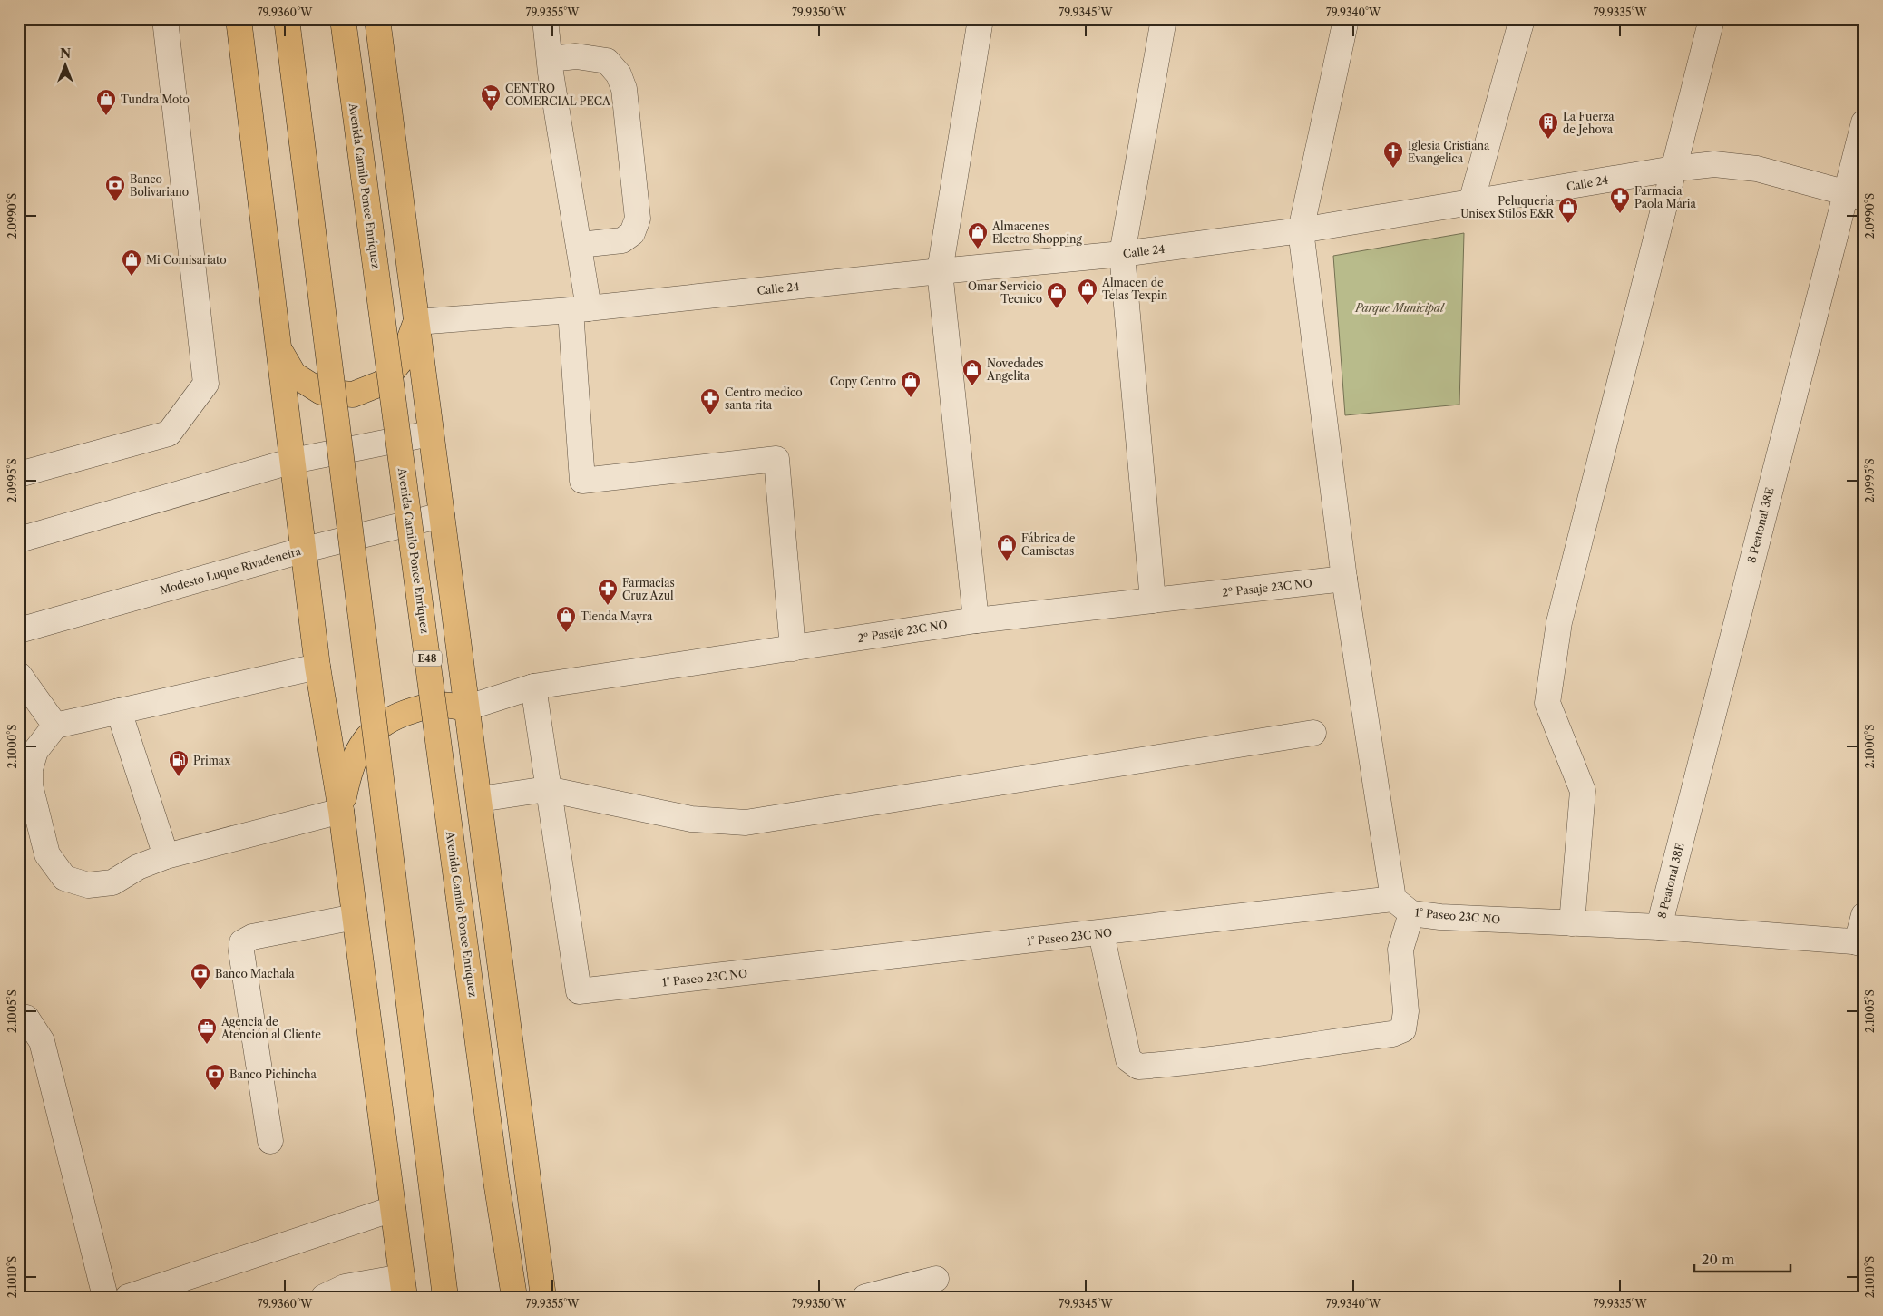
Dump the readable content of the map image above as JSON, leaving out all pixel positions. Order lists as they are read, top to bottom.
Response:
{
  "streets": {
    "main road": ["Avenida Camilo Ponce Enríquez", "E48"],
    "street": [
      "Calle 24",
      "8 Peatonal 38E",
      "Modesto Luque Rivadeneira",
      "2º Pasaje 23C NO",
      "1° Paseo 23C NO"
    ]
  },
  "crossings": [
    ["Calle 24", "8 Peatonal 38E"],
    ["Calle 24", "E48"],
    ["8 Peatonal 38E", "1° Paseo 23C NO"],
    ["Modesto Luque Rivadeneira", "E48"],
    ["2º Pasaje 23C NO", "E48"],
    ["2º Pasaje 23C NO", "1° Paseo 23C NO"]
  ],
  "parks": ["Parque Municipal"],
  "places": {
    "supermarket": ["CENTRO COMERCIAL PECA"],
    "shop": [
      "Tundra Moto",
      "Peluquería Unisex Stilos E&R",
      "Almacenes Electro Shopping",
      "Mi Comisariato",
      "Almacen de Telas Texpin",
      "Omar Servicio Tecnico",
      "Novedades Angelita",
      "Copy Centro",
      "Fábrica de Camisetas",
      "Tienda Mayra"
    ],
    "building": ["La Fuerza de Jehova"],
    "church": ["Iglesia Cristiana Evangelica"],
    "bank": ["Banco Bolivariano", "Banco Machala", "Banco Pichincha"],
    "pharmacy": ["Farmacia Paola Maria", "Centro medico santa rita", "Farmacias Cruz Azul"],
    "fuel station": ["Primax"],
    "office": ["Agencia de Atención al Cliente"]
  },
  "scale_bar": "20 m",
  "north": "top",
  "coordinates": [
    "79.9360°W",
    "79.9355°W",
    "79.9350°W",
    "79.9345°W",
    "79.9340°W",
    "79.9335°W",
    "2.0990°S",
    "2.0995°S",
    "2.1000°S",
    "2.1005°S",
    "2.1010°S"
  ]
}
